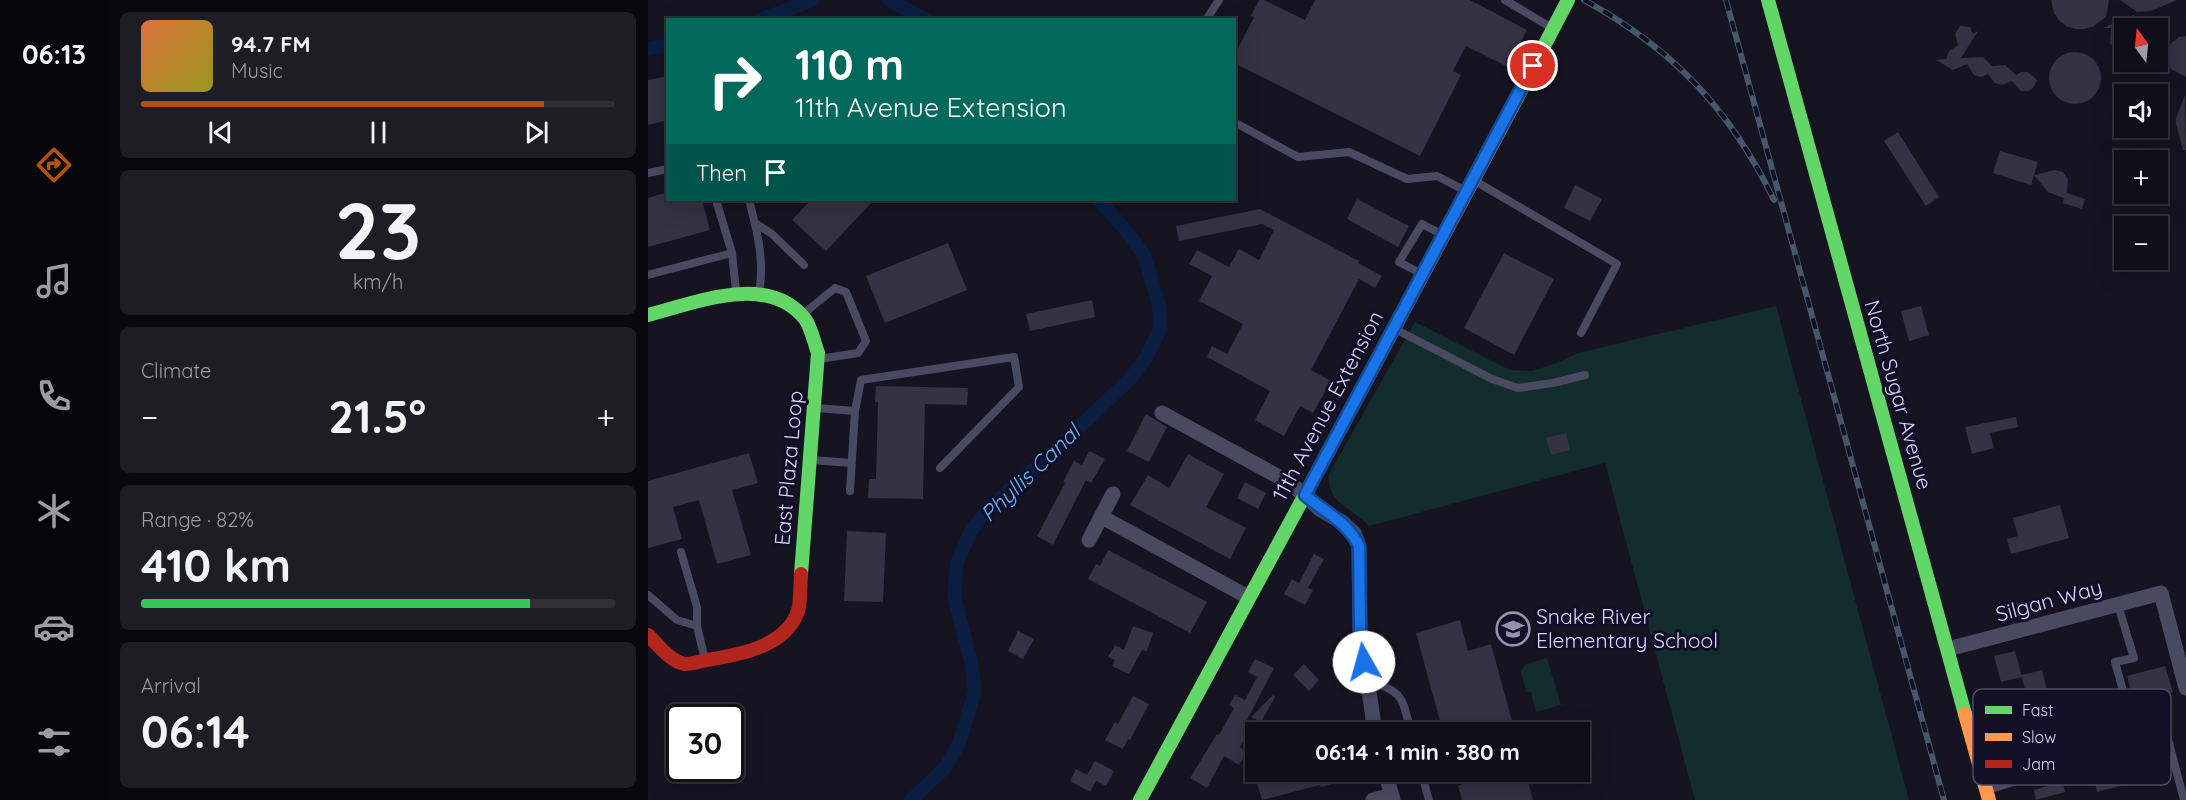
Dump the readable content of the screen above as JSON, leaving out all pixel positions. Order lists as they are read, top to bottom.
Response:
{
  "streets": {
    "street": [
      "North Sugar Avenue",
      "11th Avenue Extension",
      "East Plaza Loop",
      "Silgan Way"
    ]
  },
  "crossings": [
    ["North Sugar Avenue", "Silgan Way"]
  ],
  "water": ["Phyllis Canal"],
  "places": {
    "school or university": ["Snake River Elementary School"]
  },
  "legend": ["Fast", "Slow", "Jam"],
  "north": "top",
  "page": {
    "tabs": "06:13",
    "map_buttons": ["+", "−"],
    "turn": ["110 m", "11th Avenue Extension"],
    "song": ["94.7 FM", "Music"],
    "then": "Then",
    "tile": [
      ["23", "km/h"],
      "Climate",
      ["Range · 82%", "410 km"],
      ["Arrival", "06:14"]
    ],
    "heat": ["−", "21.5°", "+"],
    "limit": "30",
    "trip": "06:14 · 1 min · 380 m"
  }
}
